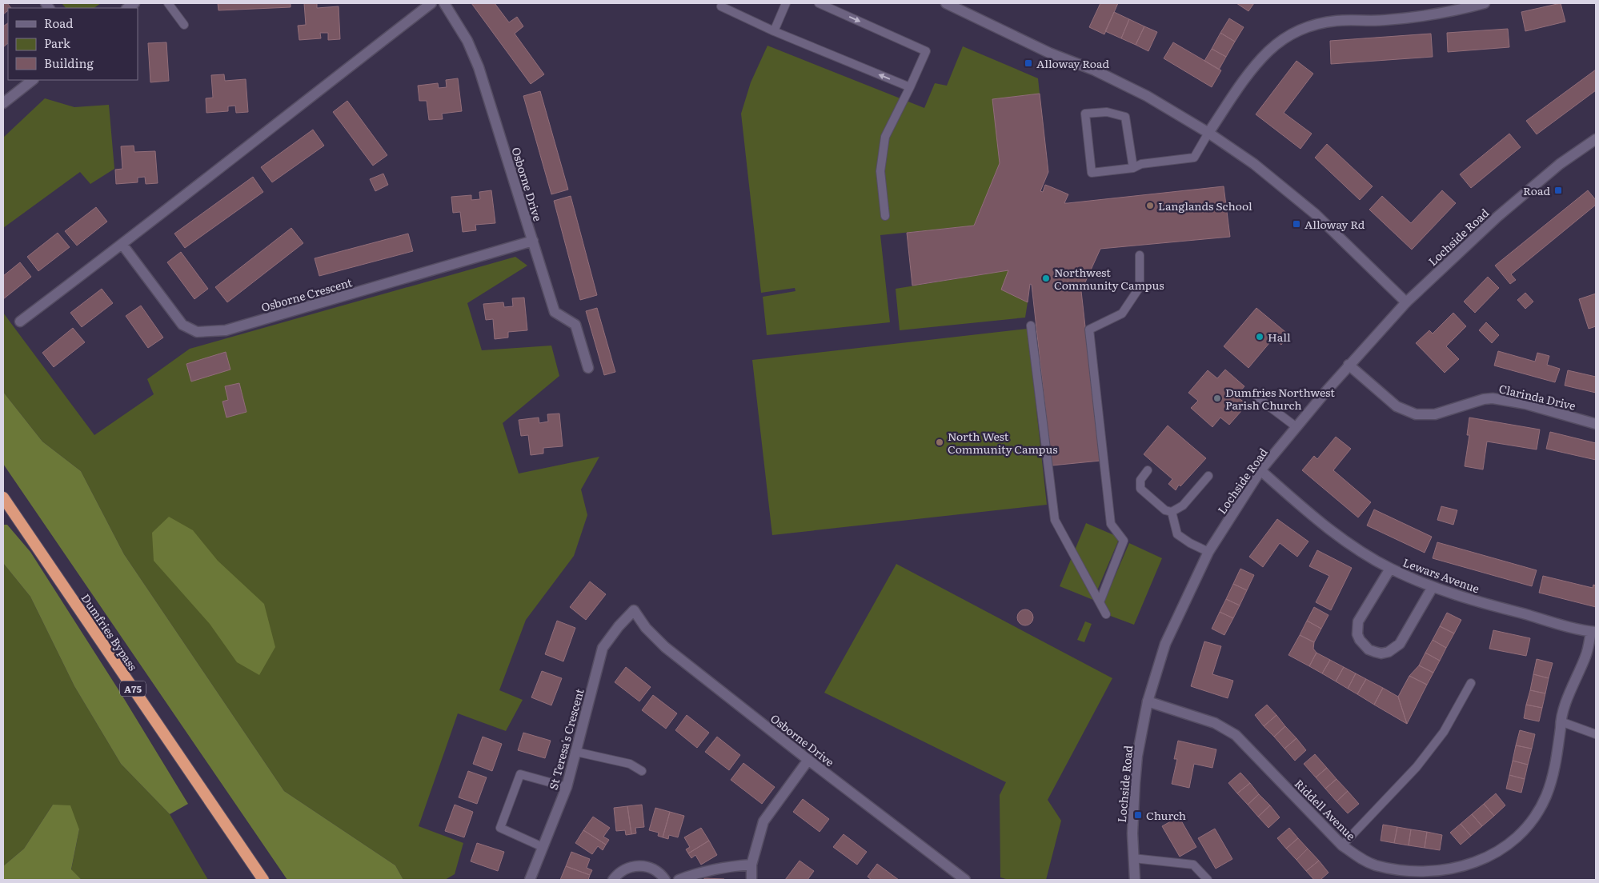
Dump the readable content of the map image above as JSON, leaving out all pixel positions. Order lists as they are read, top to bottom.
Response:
{
  "streets": {
    "highway": ["Dumfries Bypass", "A75"],
    "street": [
      "Osborne Drive",
      "Lochside Road",
      "Osborne Crescent",
      "Clarinda Drive",
      "Lewars Avenue",
      "St Teresa's Crescent",
      "Riddell Avenue"
    ]
  },
  "crossings": [
    ["Osborne Drive", "Osborne Crescent"],
    ["Osborne Drive", "St Teresa's Crescent"],
    ["Lochside Road", "Clarinda Drive"],
    ["Lochside Road", "Lewars Avenue"],
    ["Lochside Road", "Riddell Avenue"],
    ["Lewars Avenue", "Riddell Avenue"]
  ],
  "places": {
    "transit": [
      "Alloway Road",
      "Road",
      "Alloway Rd",
      "Church"
    ],
    "other": [
      "Langlands School",
      "Northwest Community Campus",
      "Hall",
      "Dumfries Northwest Parish Church",
      "North West Community Campus"
    ]
  },
  "legend": ["Road", "Park", "Building"]
}
